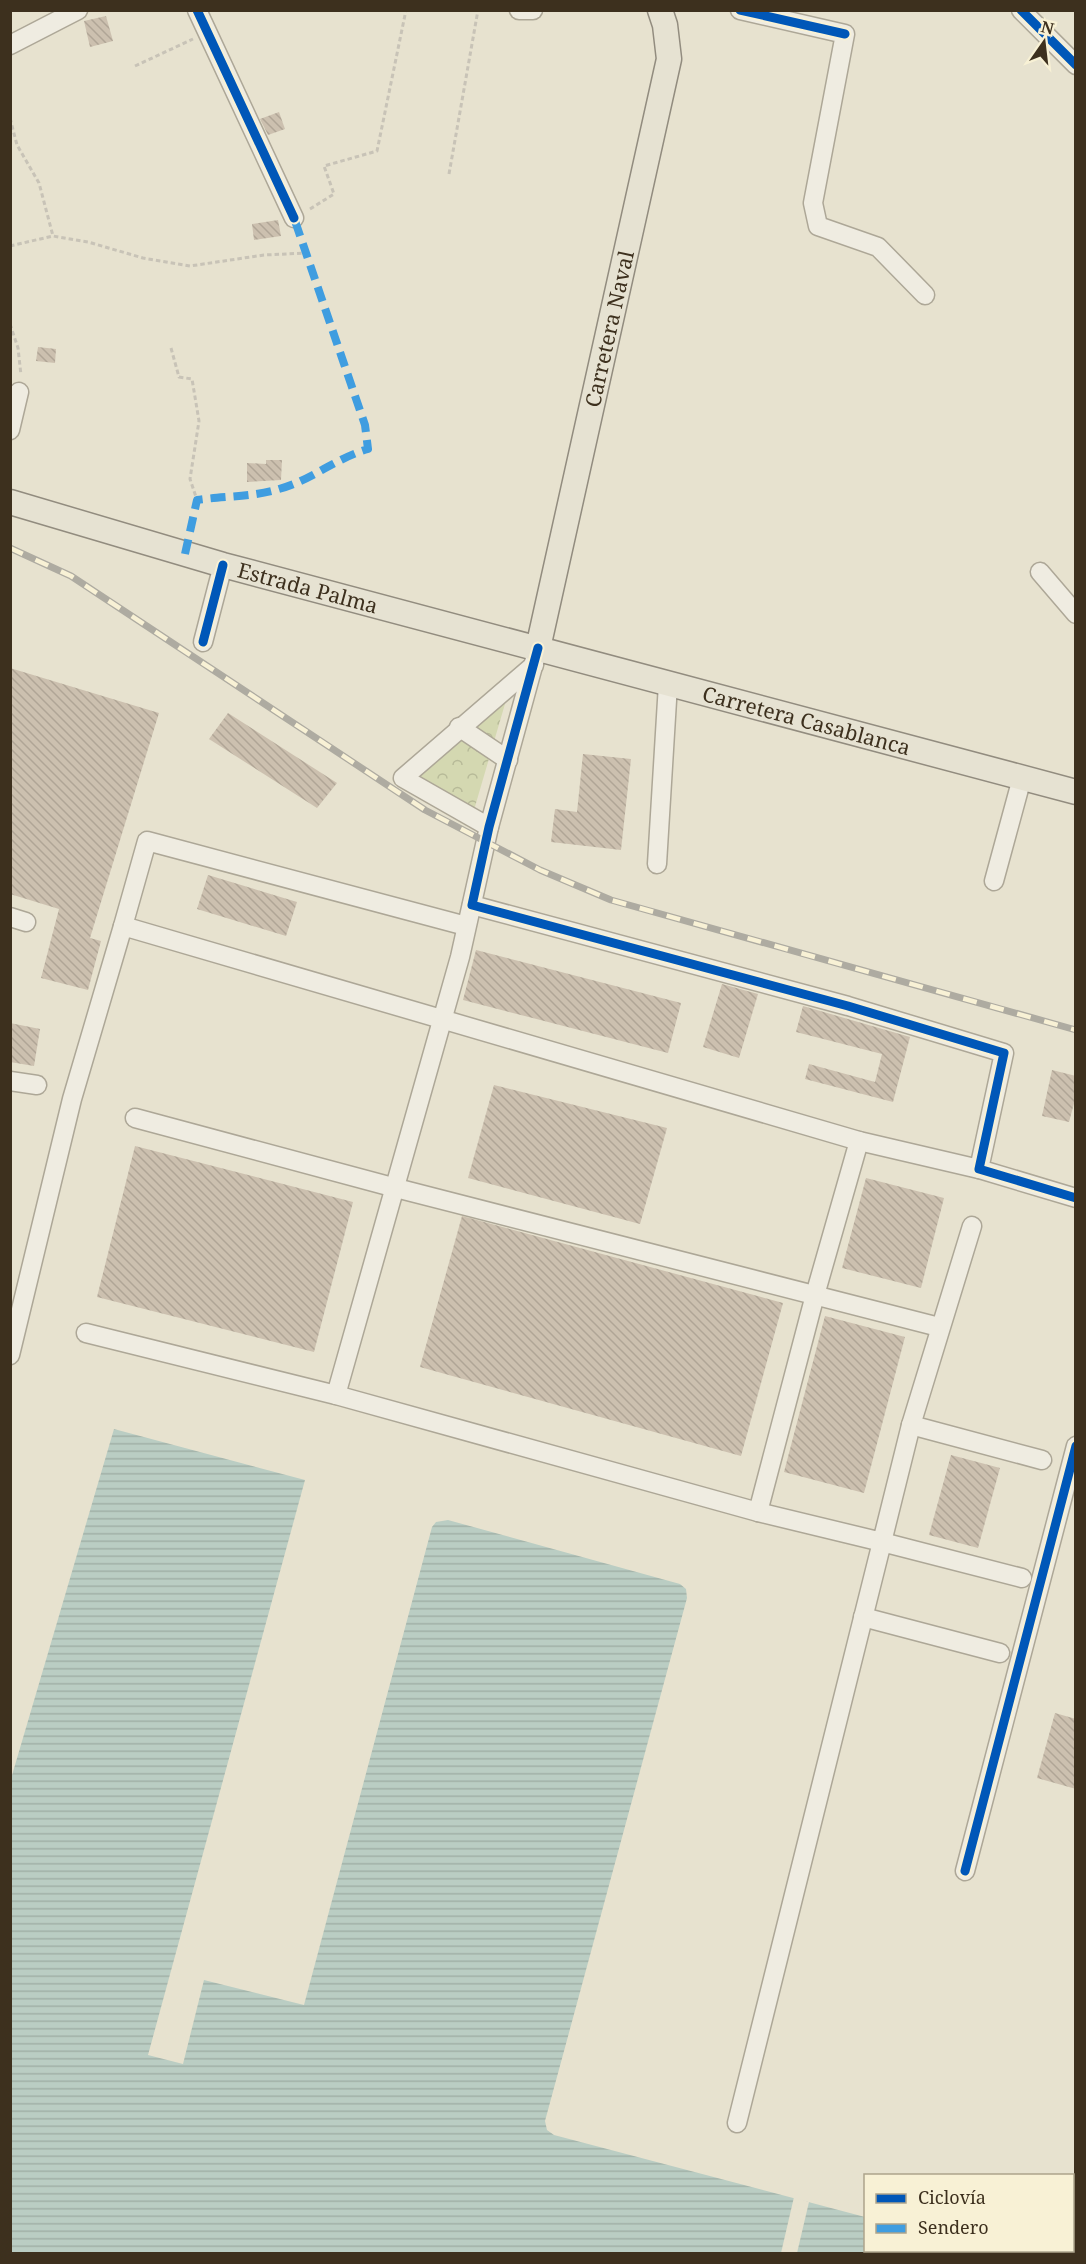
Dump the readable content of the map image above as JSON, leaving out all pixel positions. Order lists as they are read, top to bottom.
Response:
{
  "streets": {
    "main road": ["Carretera Naval", "Estrada Palma", "Carretera Casablanca"]
  },
  "crossings": [
    ["Carretera Naval", "Estrada Palma"],
    ["Carretera Naval", "Carretera Casablanca"],
    ["Estrada Palma", "Carretera Casablanca"]
  ],
  "legend": ["Ciclovía", "Sendero"],
  "north": "top"
}
